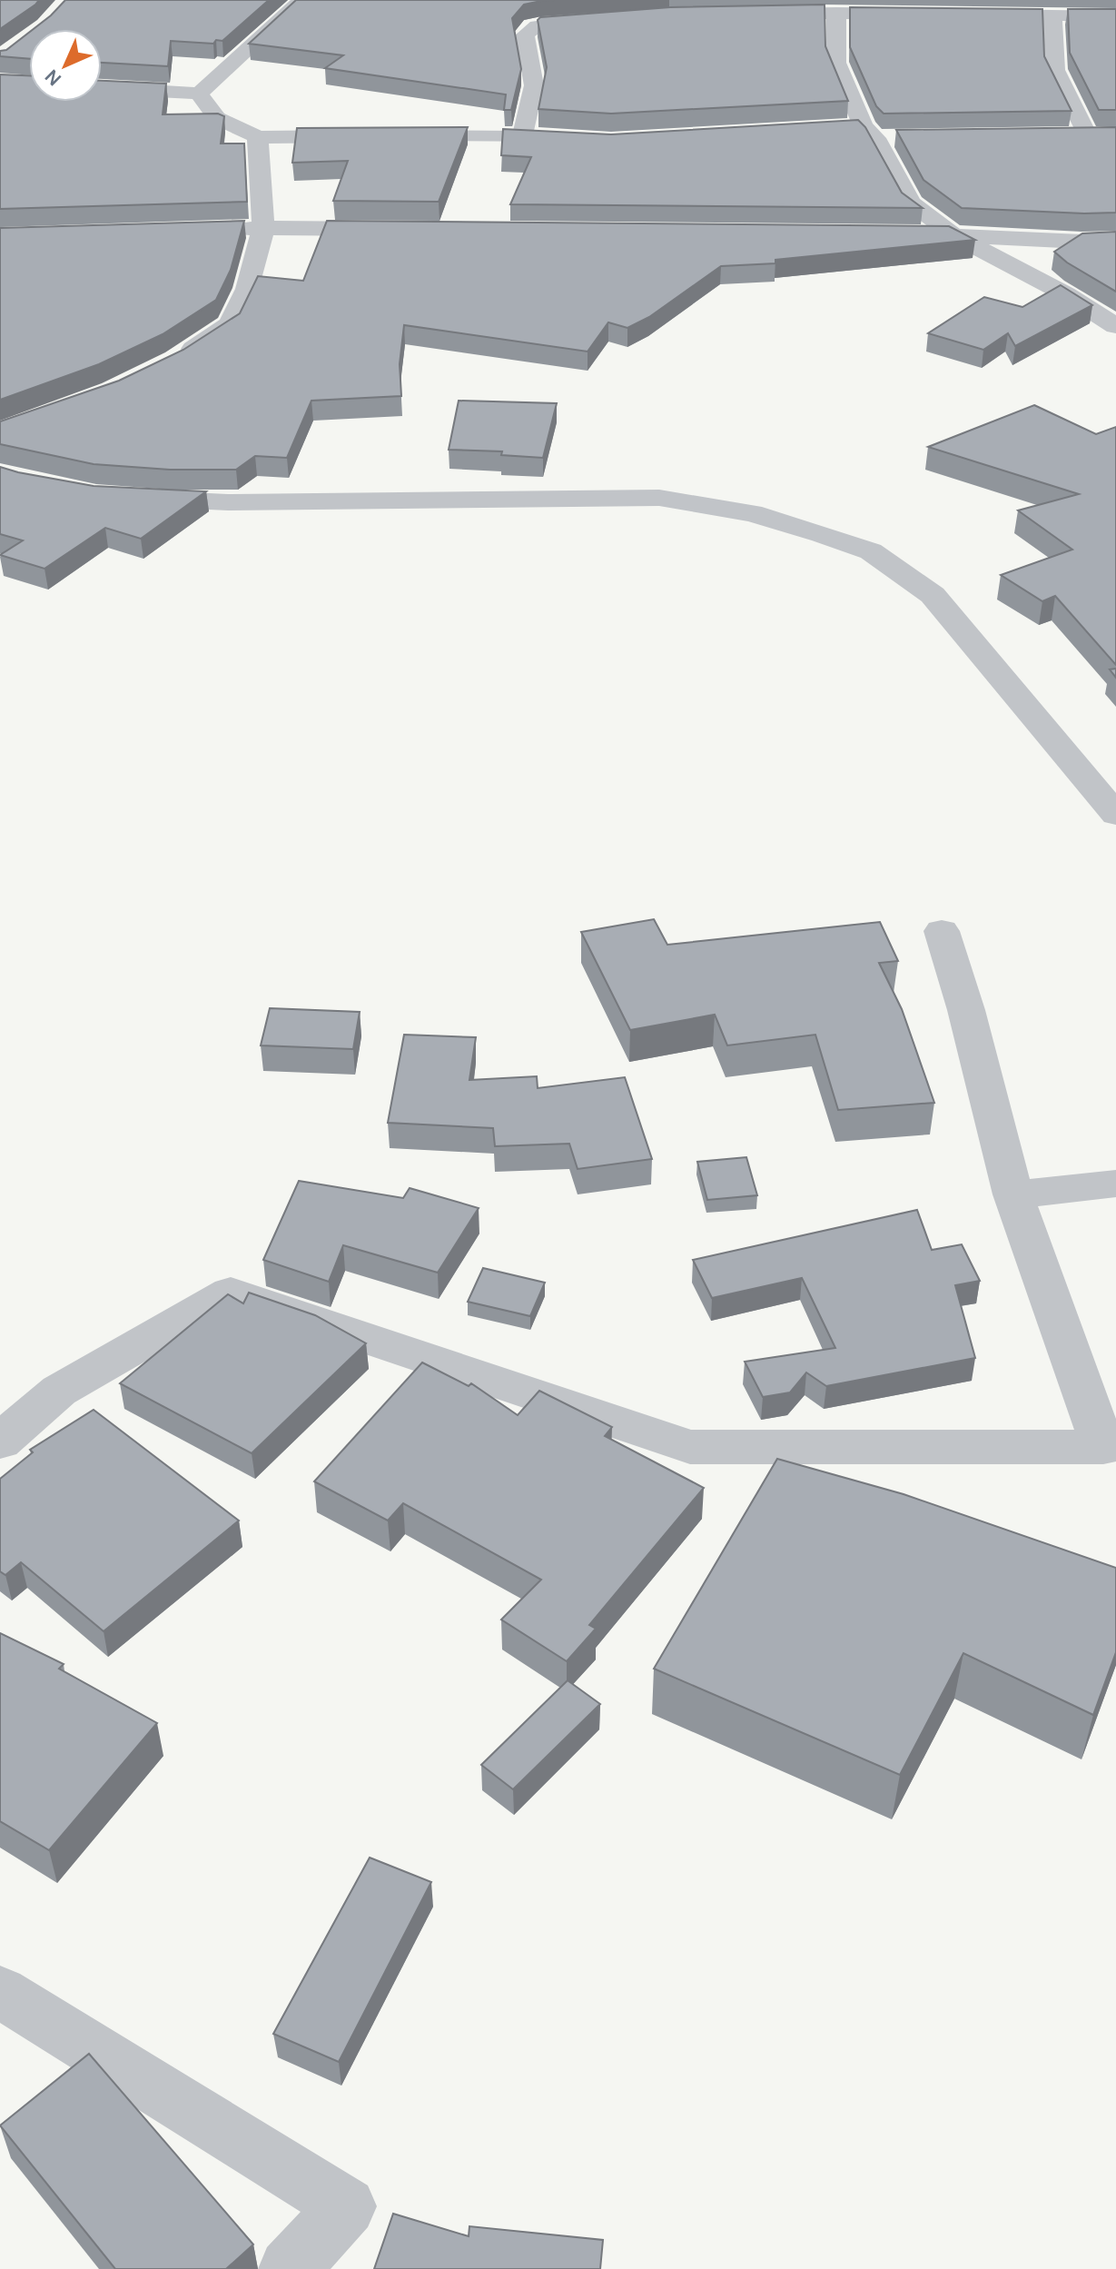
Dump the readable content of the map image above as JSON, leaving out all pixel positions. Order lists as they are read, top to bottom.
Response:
{
  "north": "bottom left"
}
